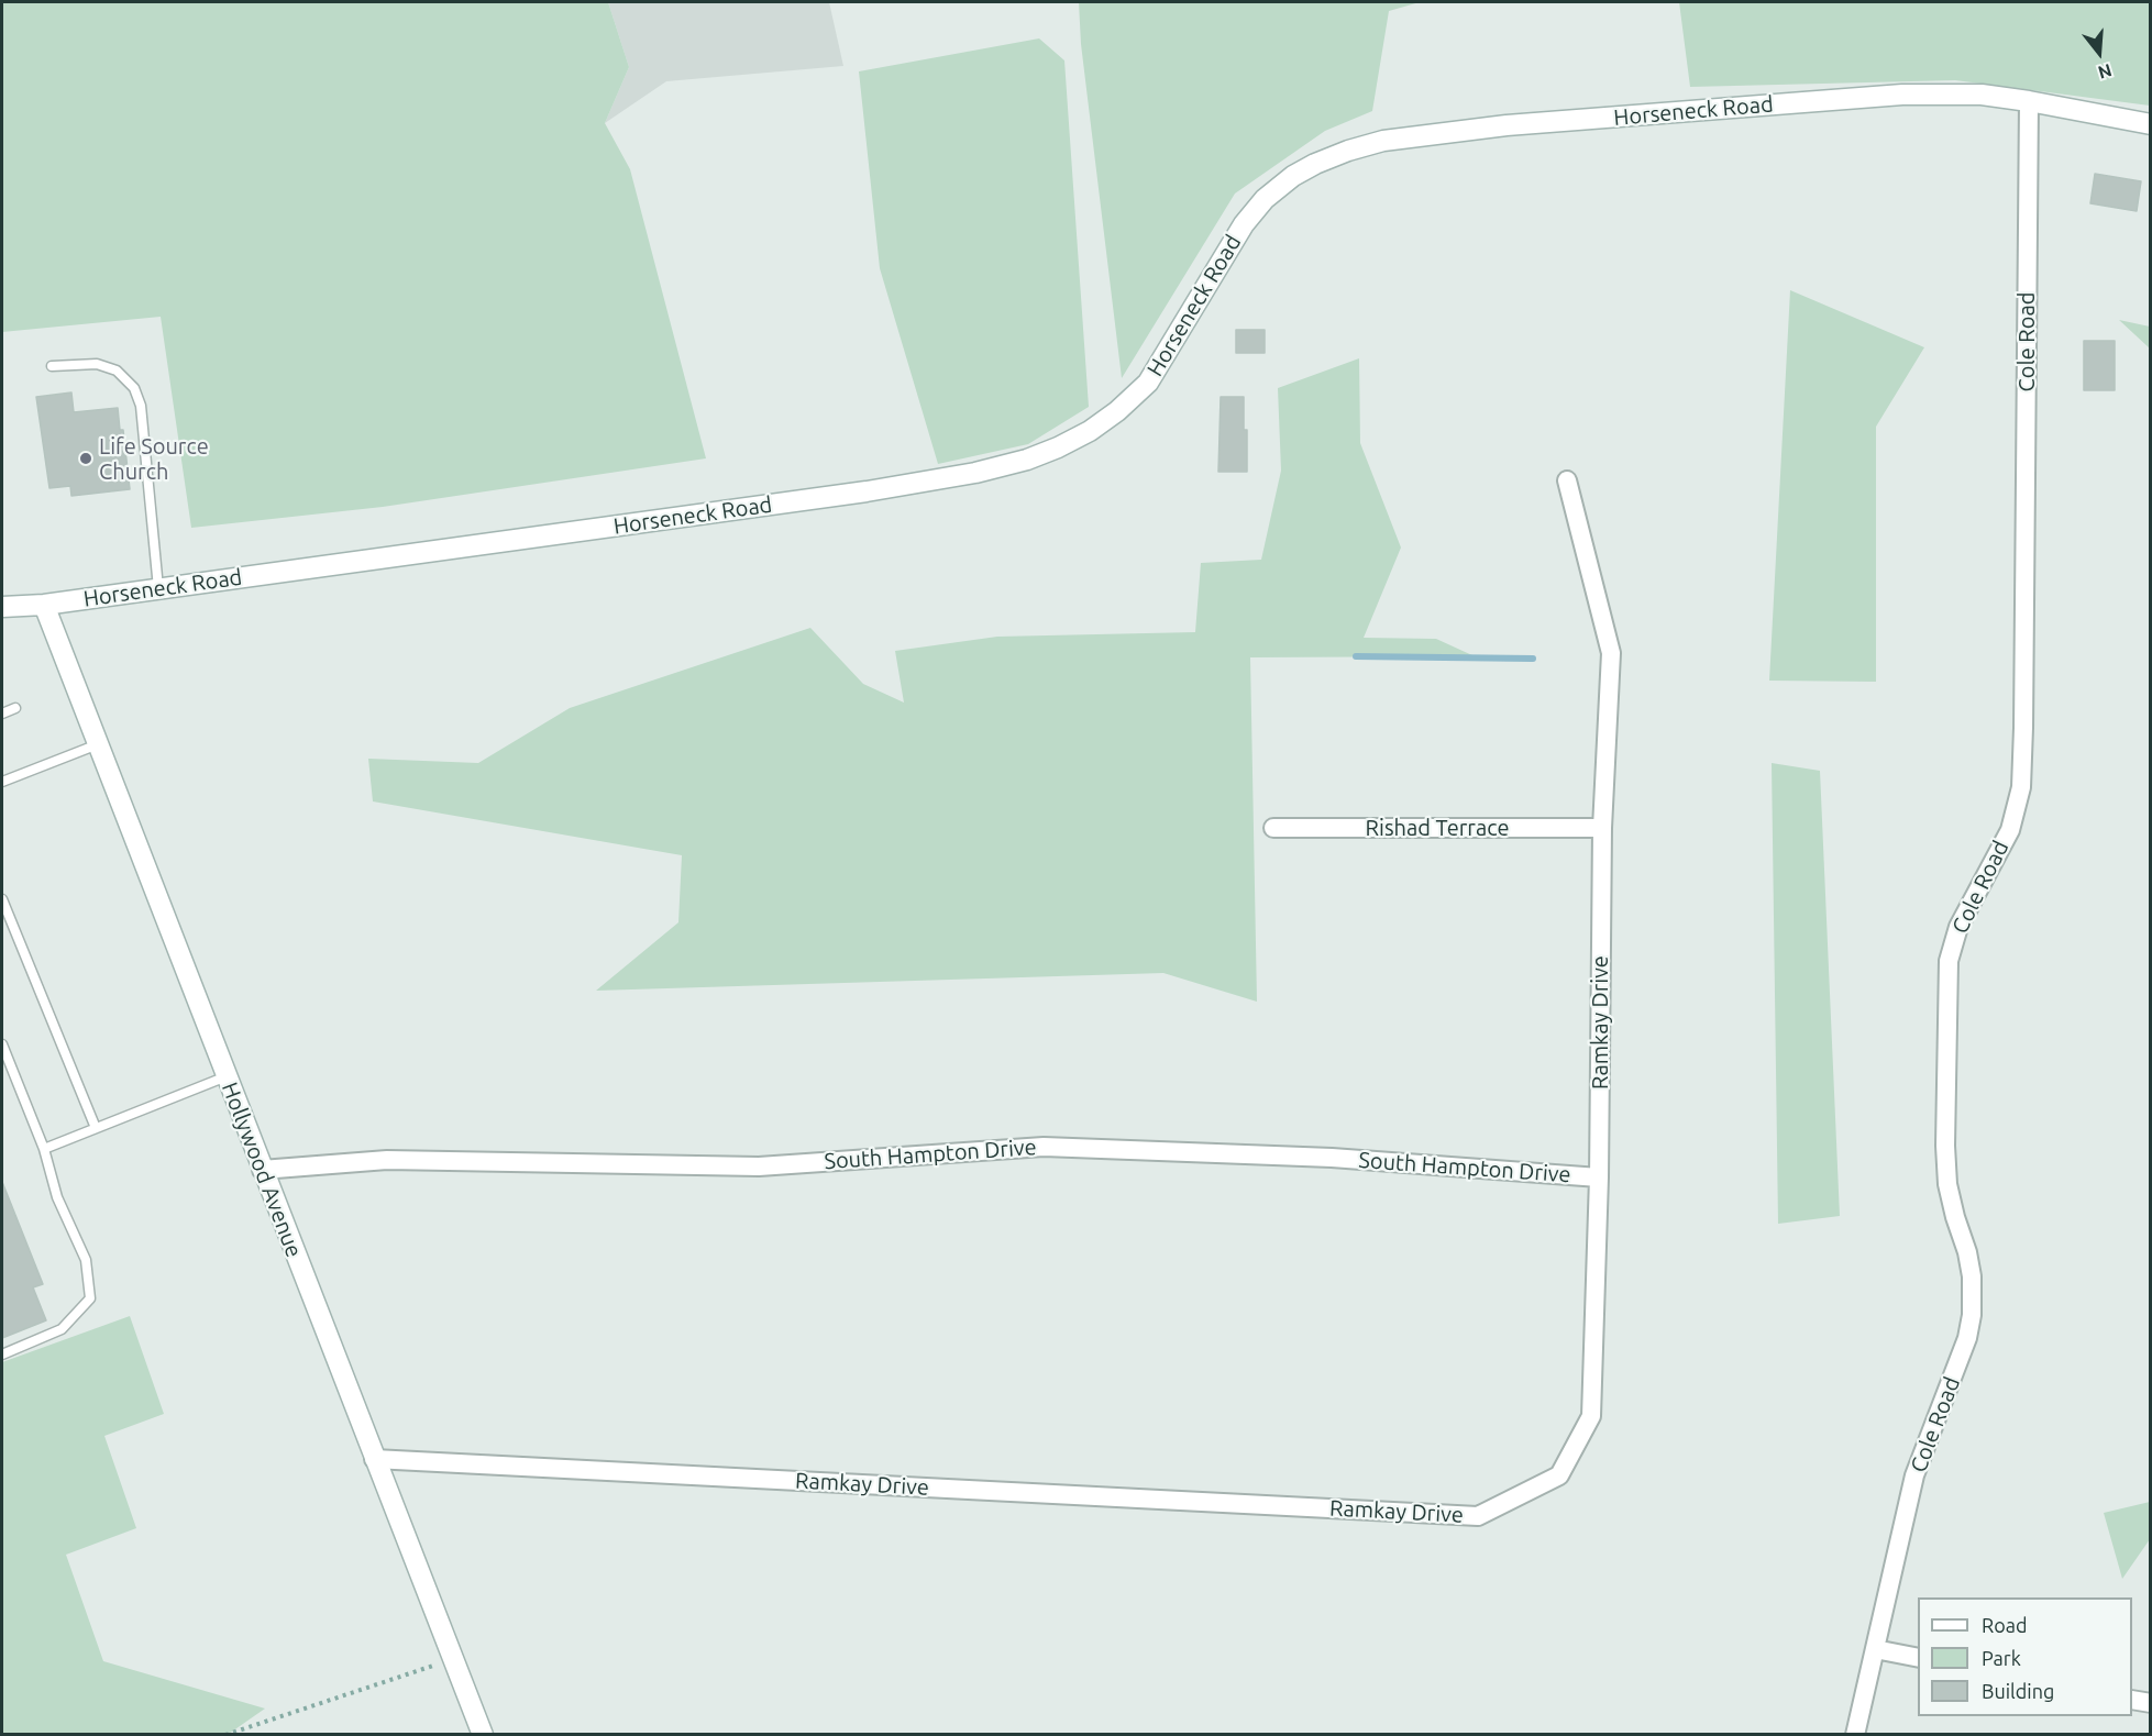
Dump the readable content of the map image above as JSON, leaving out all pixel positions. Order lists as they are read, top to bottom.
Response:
{
  "streets": {
    "street": [
      "Horseneck Road",
      "Cole Road",
      "Rishad Terrace",
      "Ramkay Drive",
      "South Hampton Drive",
      "Hollywood Avenue"
    ]
  },
  "crossings": [
    ["Horseneck Road", "Cole Road"],
    ["Horseneck Road", "Hollywood Avenue"],
    ["Rishad Terrace", "Ramkay Drive"],
    ["Ramkay Drive", "South Hampton Drive"],
    ["Ramkay Drive", "Hollywood Avenue"],
    ["South Hampton Drive", "Hollywood Avenue"]
  ],
  "places": ["Life Source Church"],
  "legend": ["Road", "Park", "Building"],
  "north": "bottom"
}
